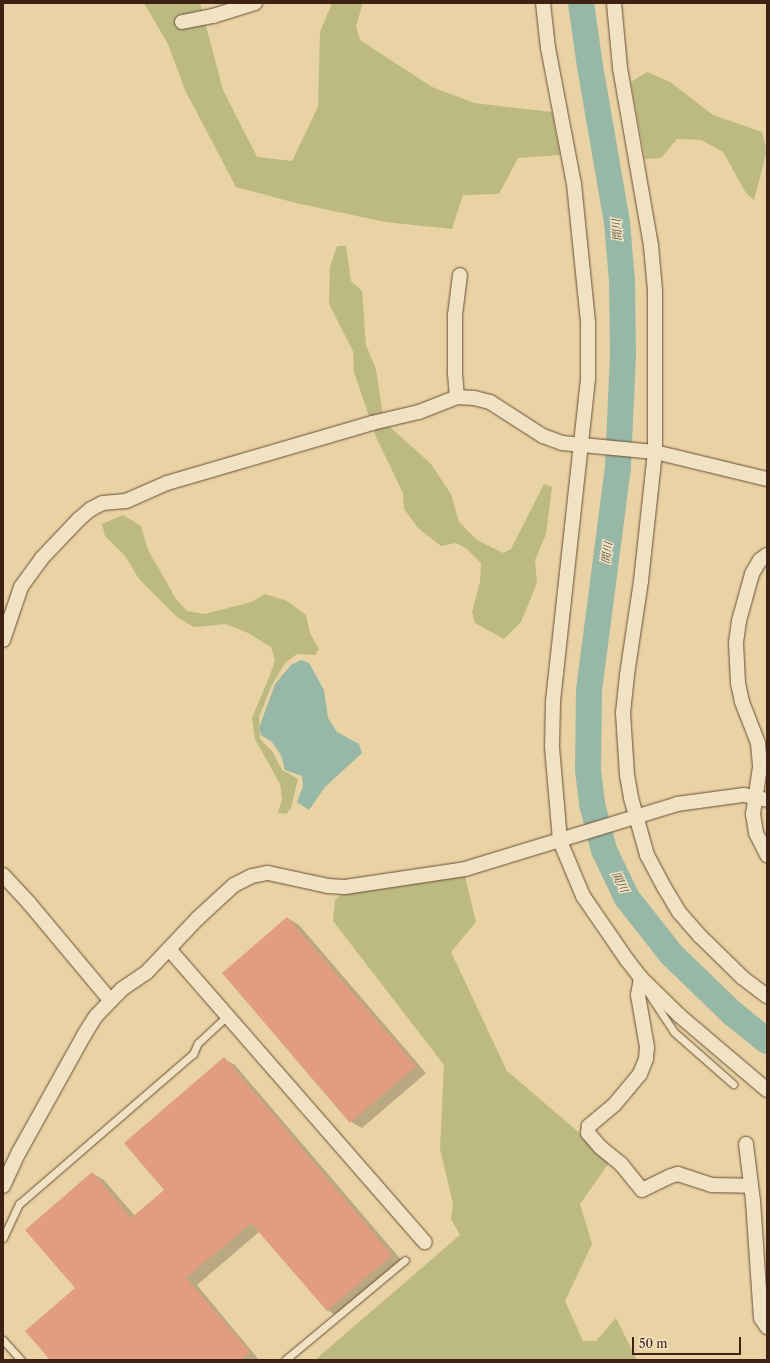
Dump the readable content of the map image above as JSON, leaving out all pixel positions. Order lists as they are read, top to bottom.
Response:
{
  "water": ["間川"],
  "scale_bar": "50 m"
}
